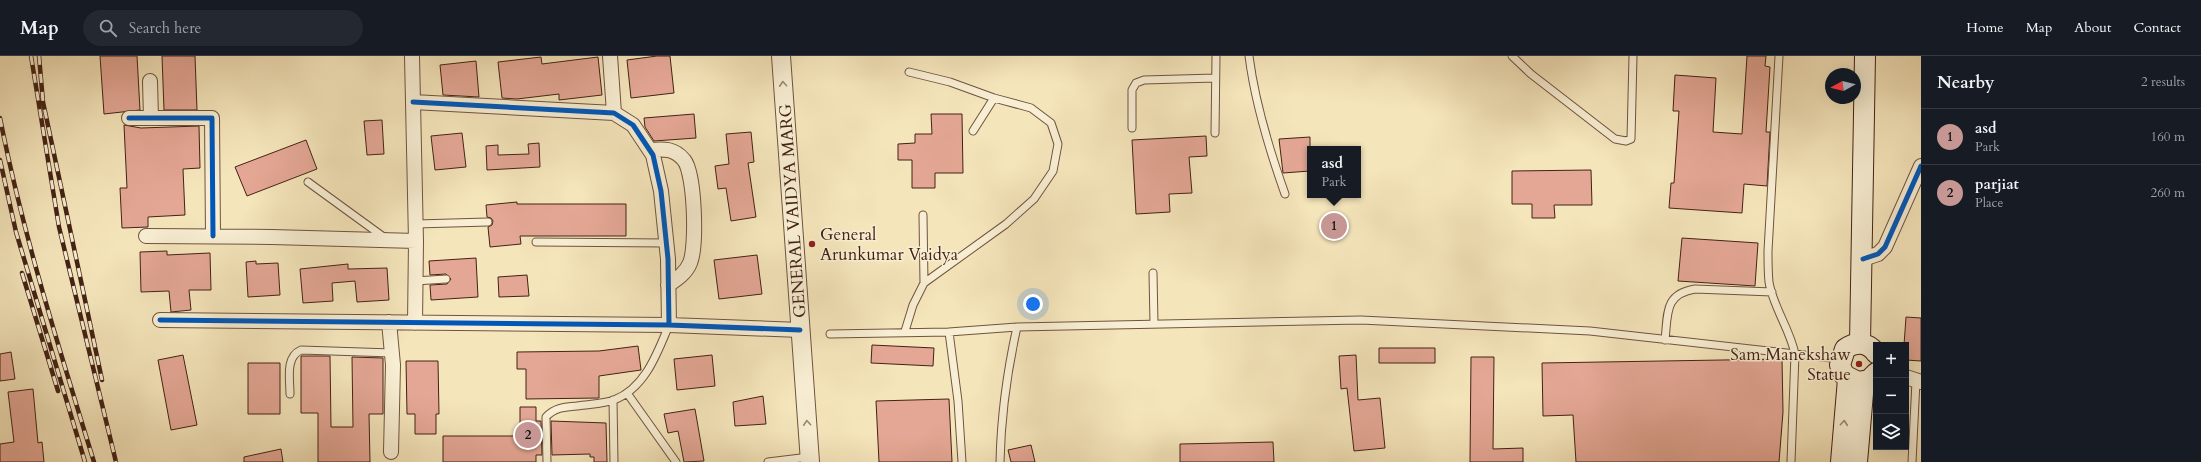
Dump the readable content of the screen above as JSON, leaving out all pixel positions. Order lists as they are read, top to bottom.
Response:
{
  "streets": {
    "street": ["GENERAL VAIDYA MARG"]
  },
  "places": ["General Arunkumar Vaidya", "Sam Manekshaw Statue"],
  "north": "left",
  "page": {
    "header": "Map",
    "search": "Search here",
    "nav": [
      "Home",
      "Map",
      "About",
      "Contact"
    ],
    "heading": ["Nearby", "2 results"],
    "list": [
      {
        "mark": "1",
        "name": "asd",
        "note": "Park",
        "value": "160 m"
      },
      {
        "mark": "2",
        "name": "parjiat",
        "note": "Place",
        "value": "260 m"
      }
    ],
    "popup": ["asd", "Park"],
    "pins": ["1", "2"],
    "map_buttons": ["+", "−"]
  }
}
